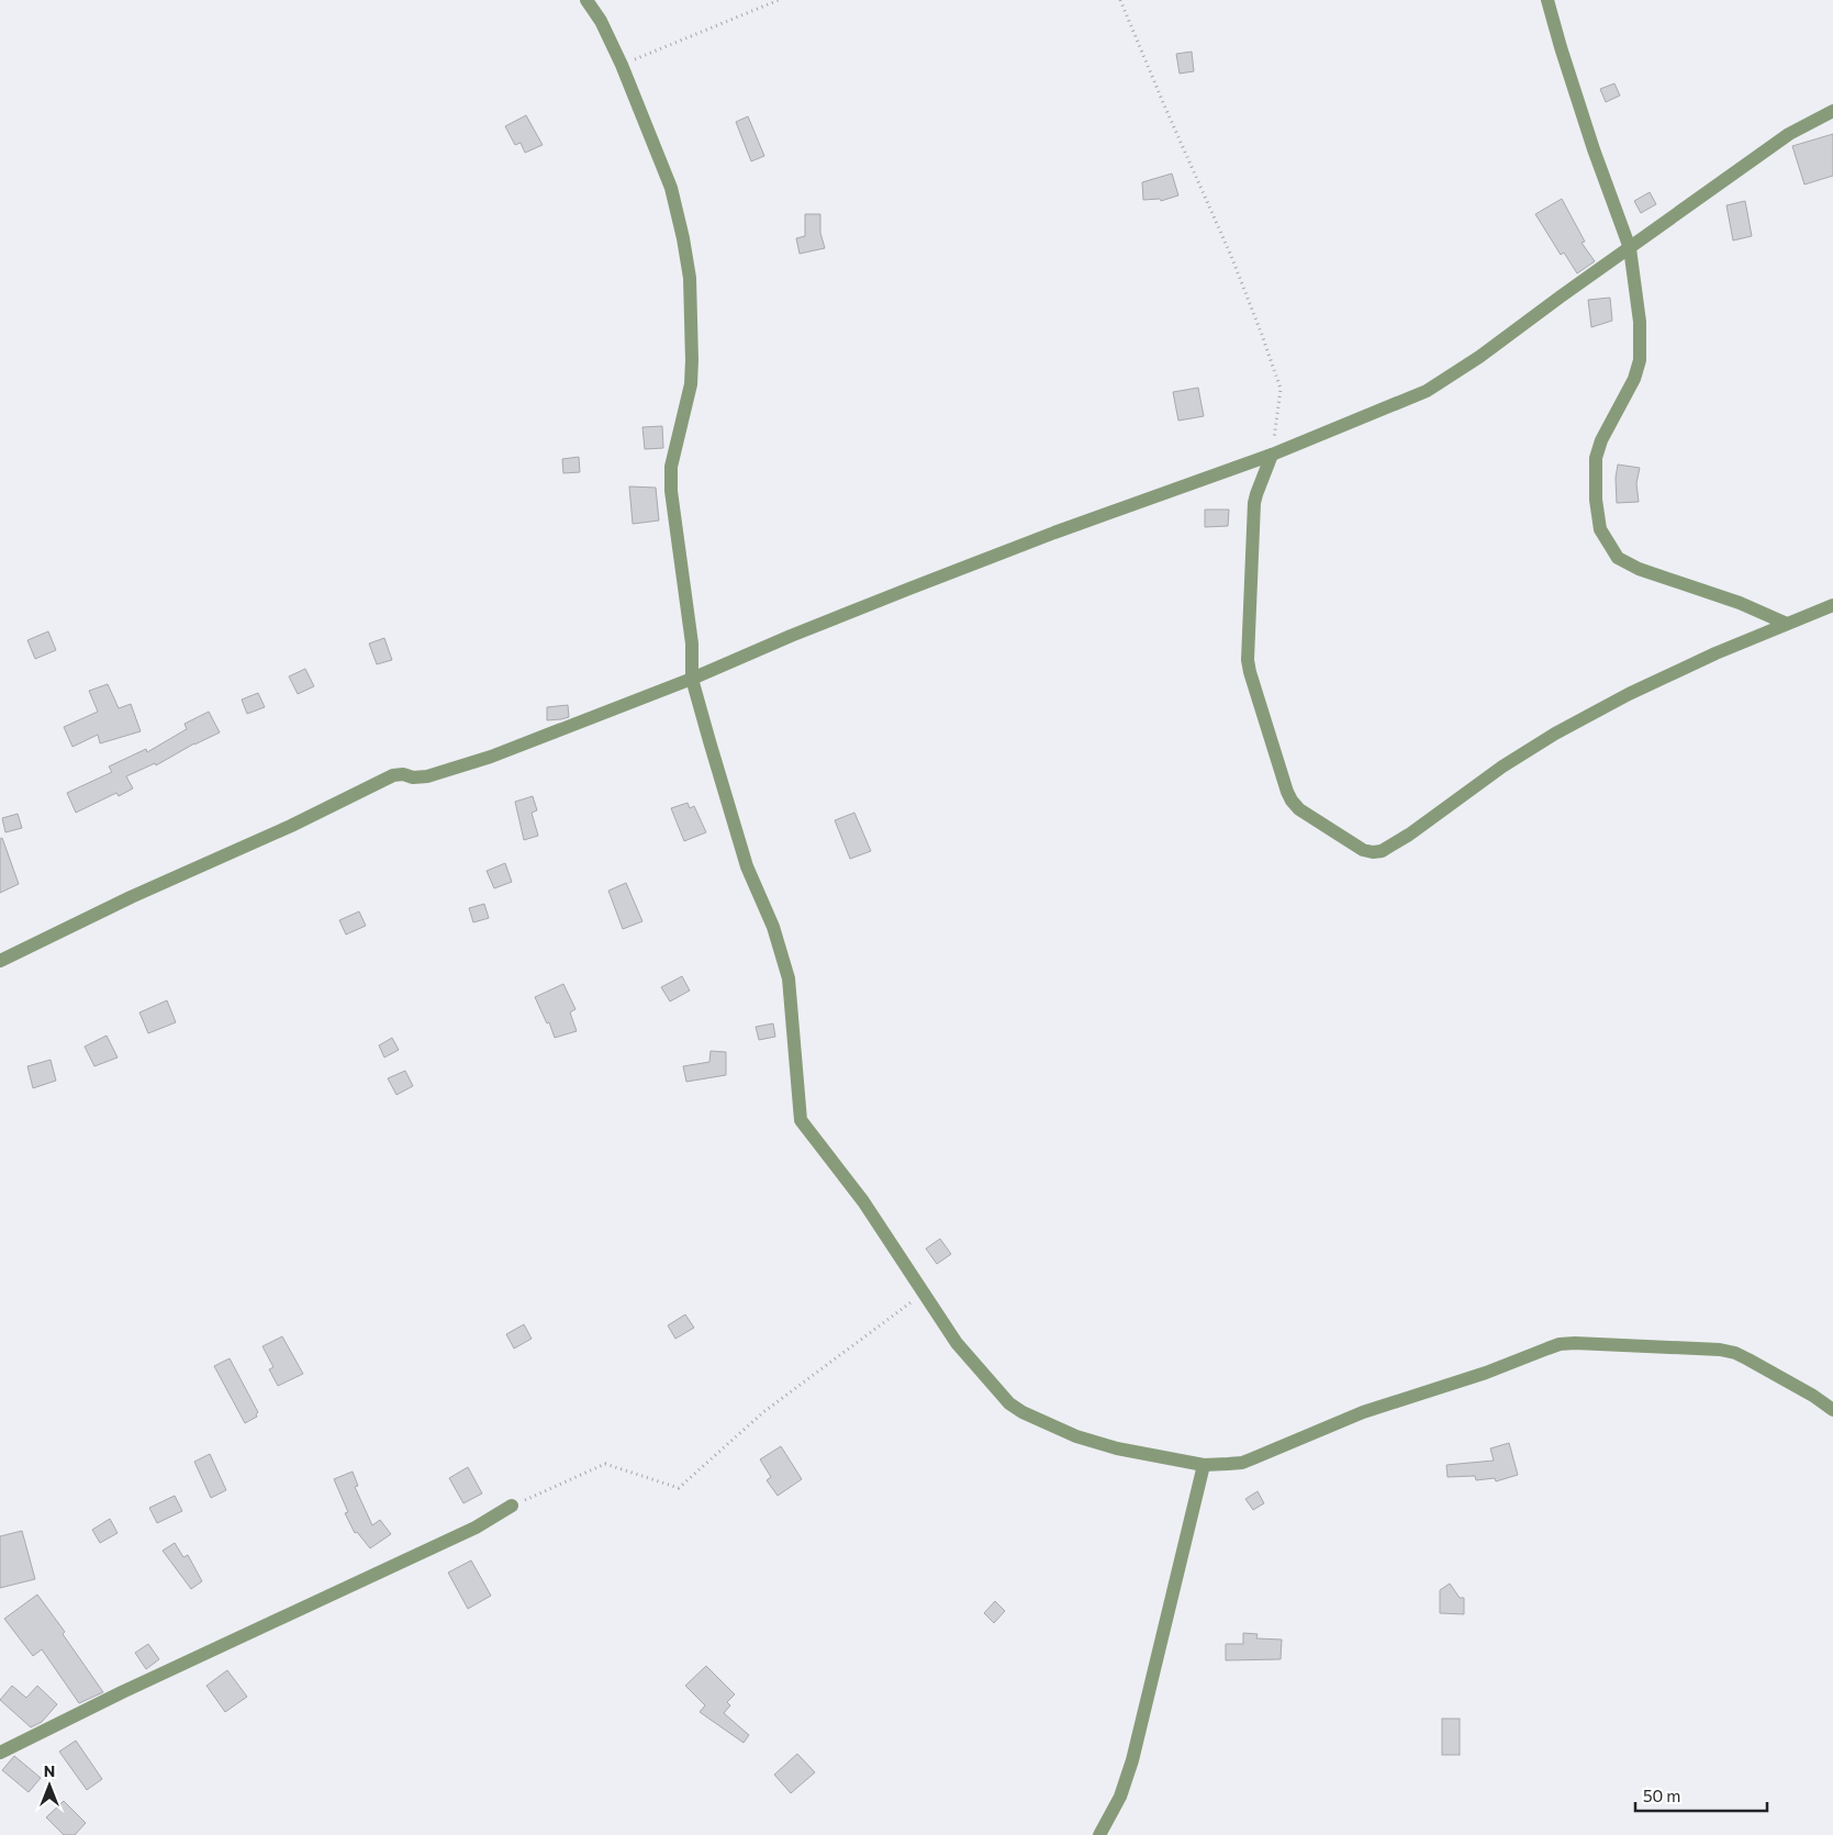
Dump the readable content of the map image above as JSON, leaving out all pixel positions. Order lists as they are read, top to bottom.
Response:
{
  "scale_bar": "50 m",
  "north": "top"
}
